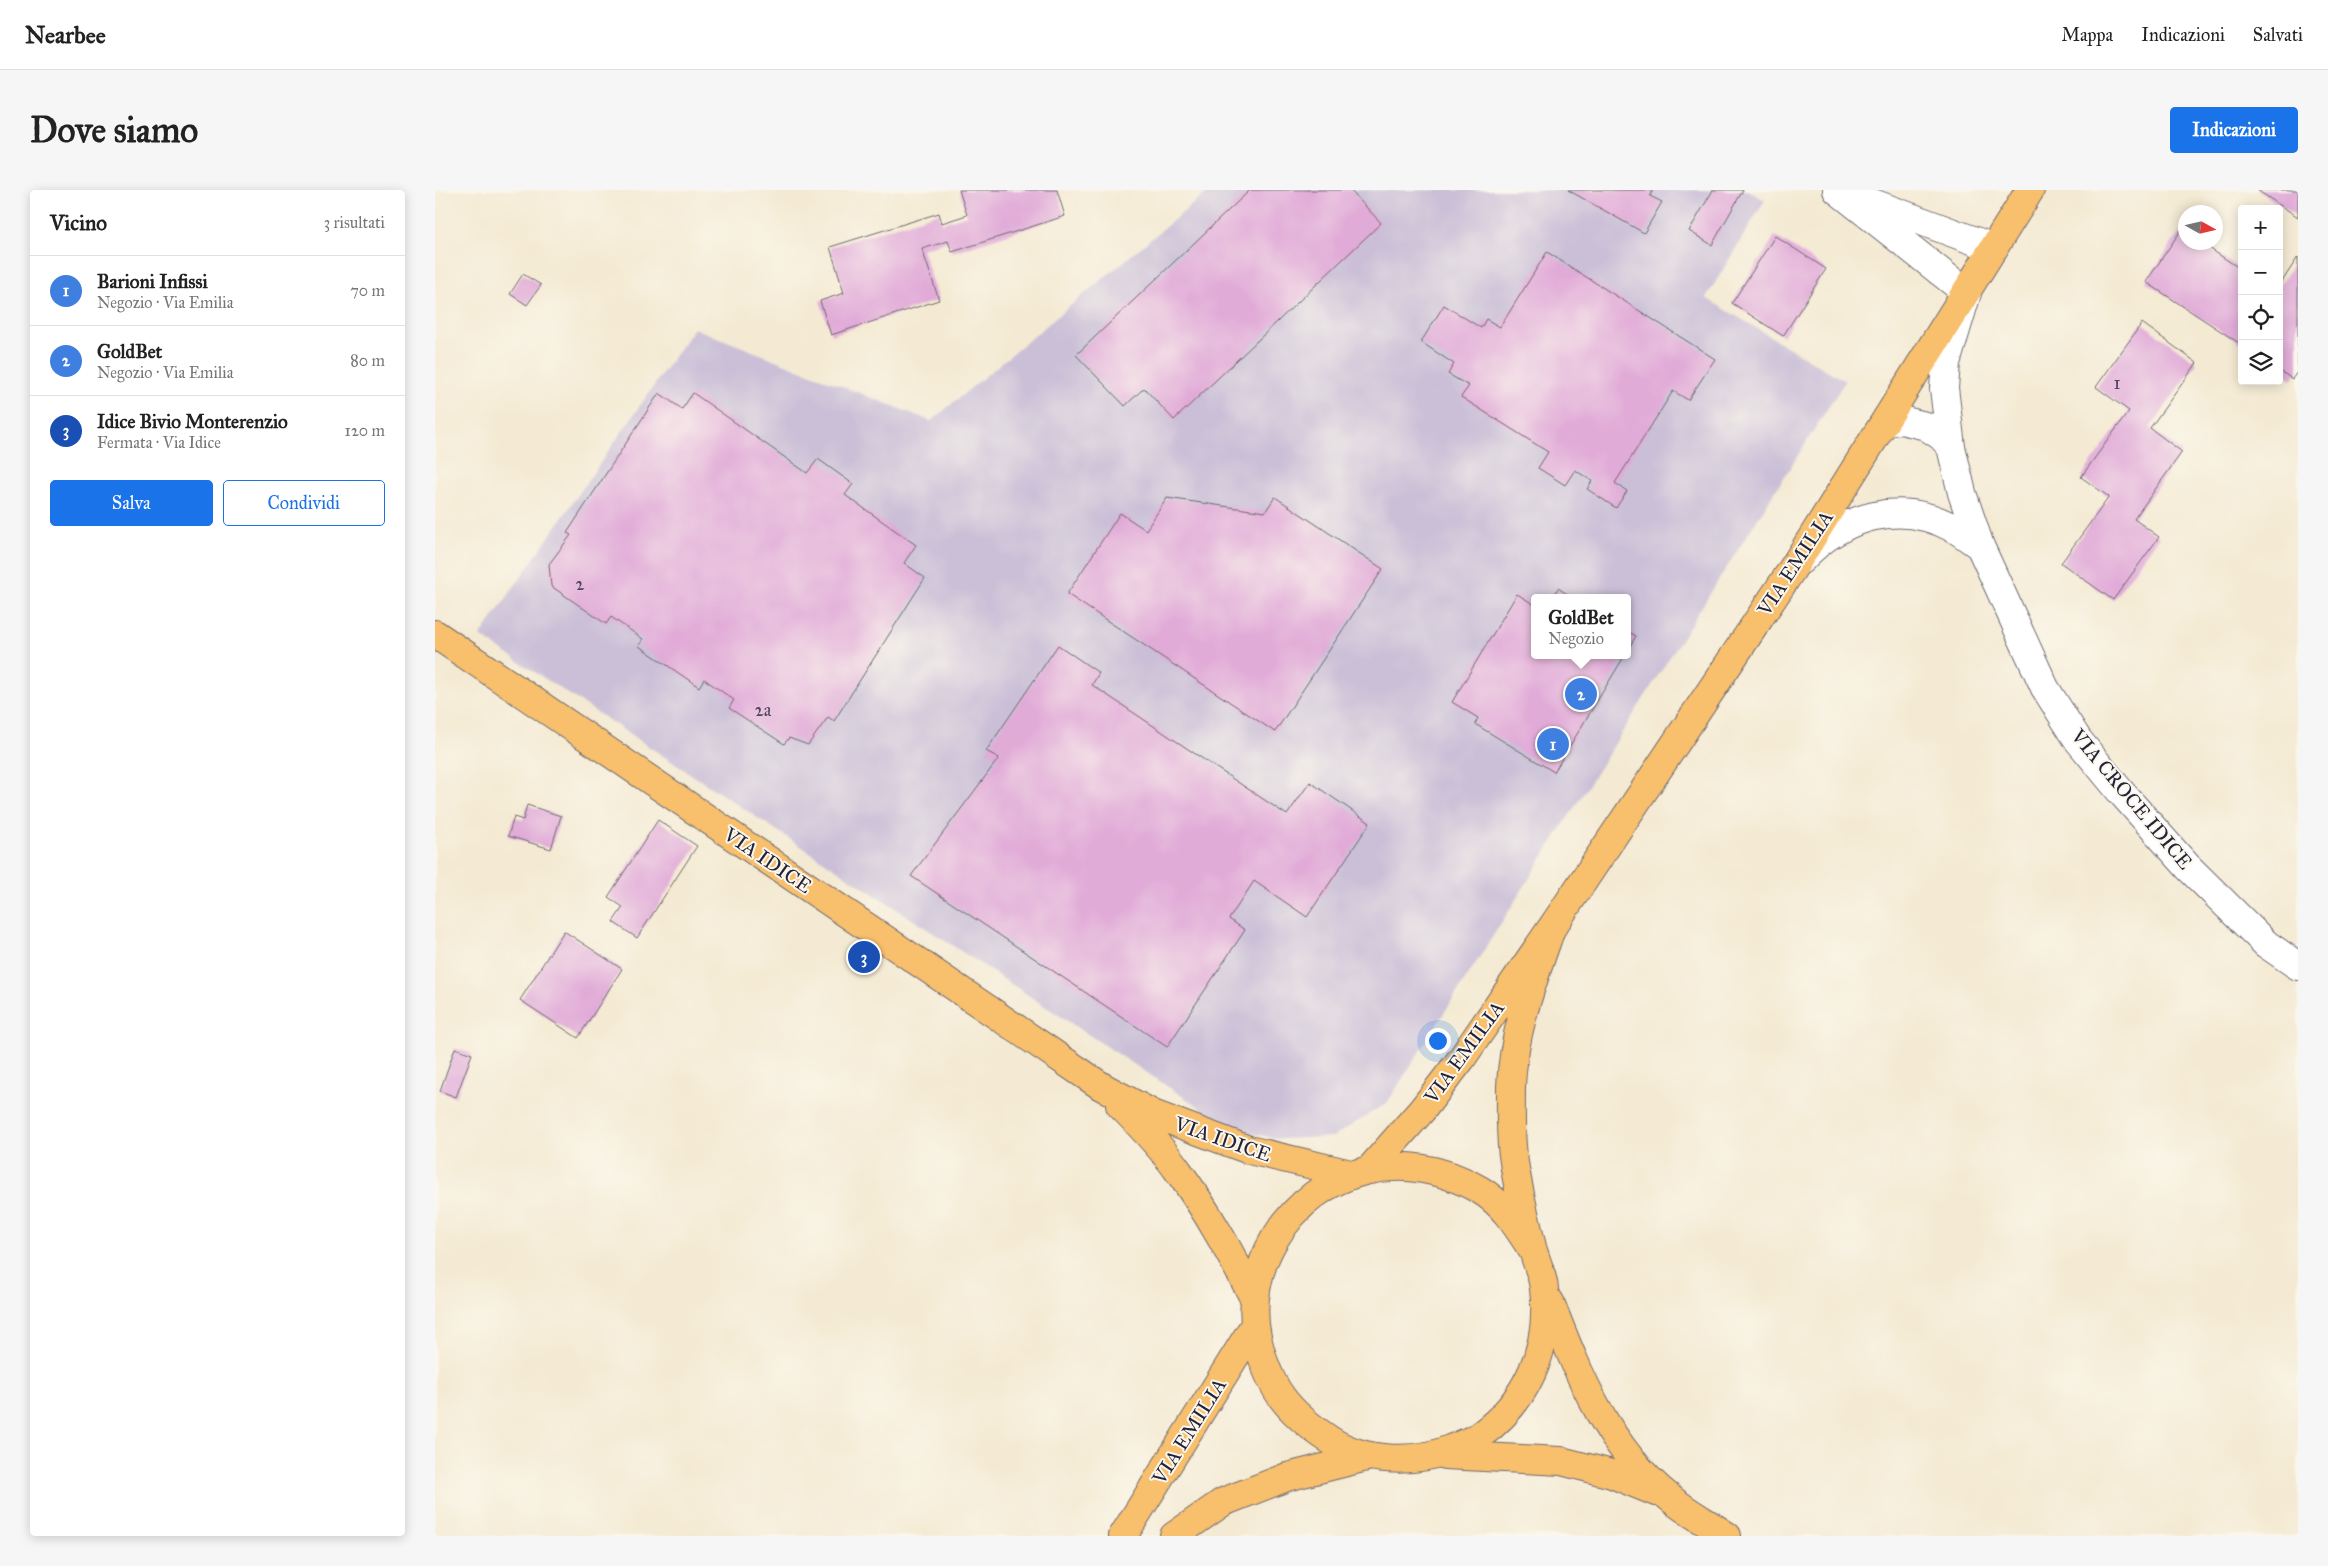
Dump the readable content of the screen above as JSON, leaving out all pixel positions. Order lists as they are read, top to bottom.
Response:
{
  "streets": {
    "main road": ["VIA EMILIA", "VIA IDICE"],
    "street": ["VIA CROCE IDICE"]
  },
  "crossings": [
    ["VIA EMILIA", "VIA CROCE IDICE"],
    ["VIA EMILIA", "VIA IDICE"]
  ],
  "house_numbers": ["1", "2", "2a"],
  "north": "right",
  "page": {
    "header": "Nearbee",
    "nav": ["Mappa", "Indicazioni", "Salvati"],
    "buttons": [
      "Indicazioni",
      ["Salva", "Condividi"]
    ],
    "title": "Dove siamo",
    "heading": ["Vicino", "3 risultati"],
    "map_buttons": ["+", "−"],
    "list": [
      {
        "mark": "1",
        "name": "Barioni Infissi",
        "note": "Negozio · Via Emilia",
        "value": "70 m"
      },
      {
        "mark": "2",
        "name": "GoldBet",
        "note": "Negozio · Via Emilia",
        "value": "80 m"
      },
      {
        "mark": "3",
        "name": "Idice Bivio Monterenzio",
        "note": "Fermata · Via Idice",
        "value": "120 m"
      }
    ],
    "popup": ["GoldBet", "Negozio"],
    "pins": ["2", "1", "3"]
  }
}
